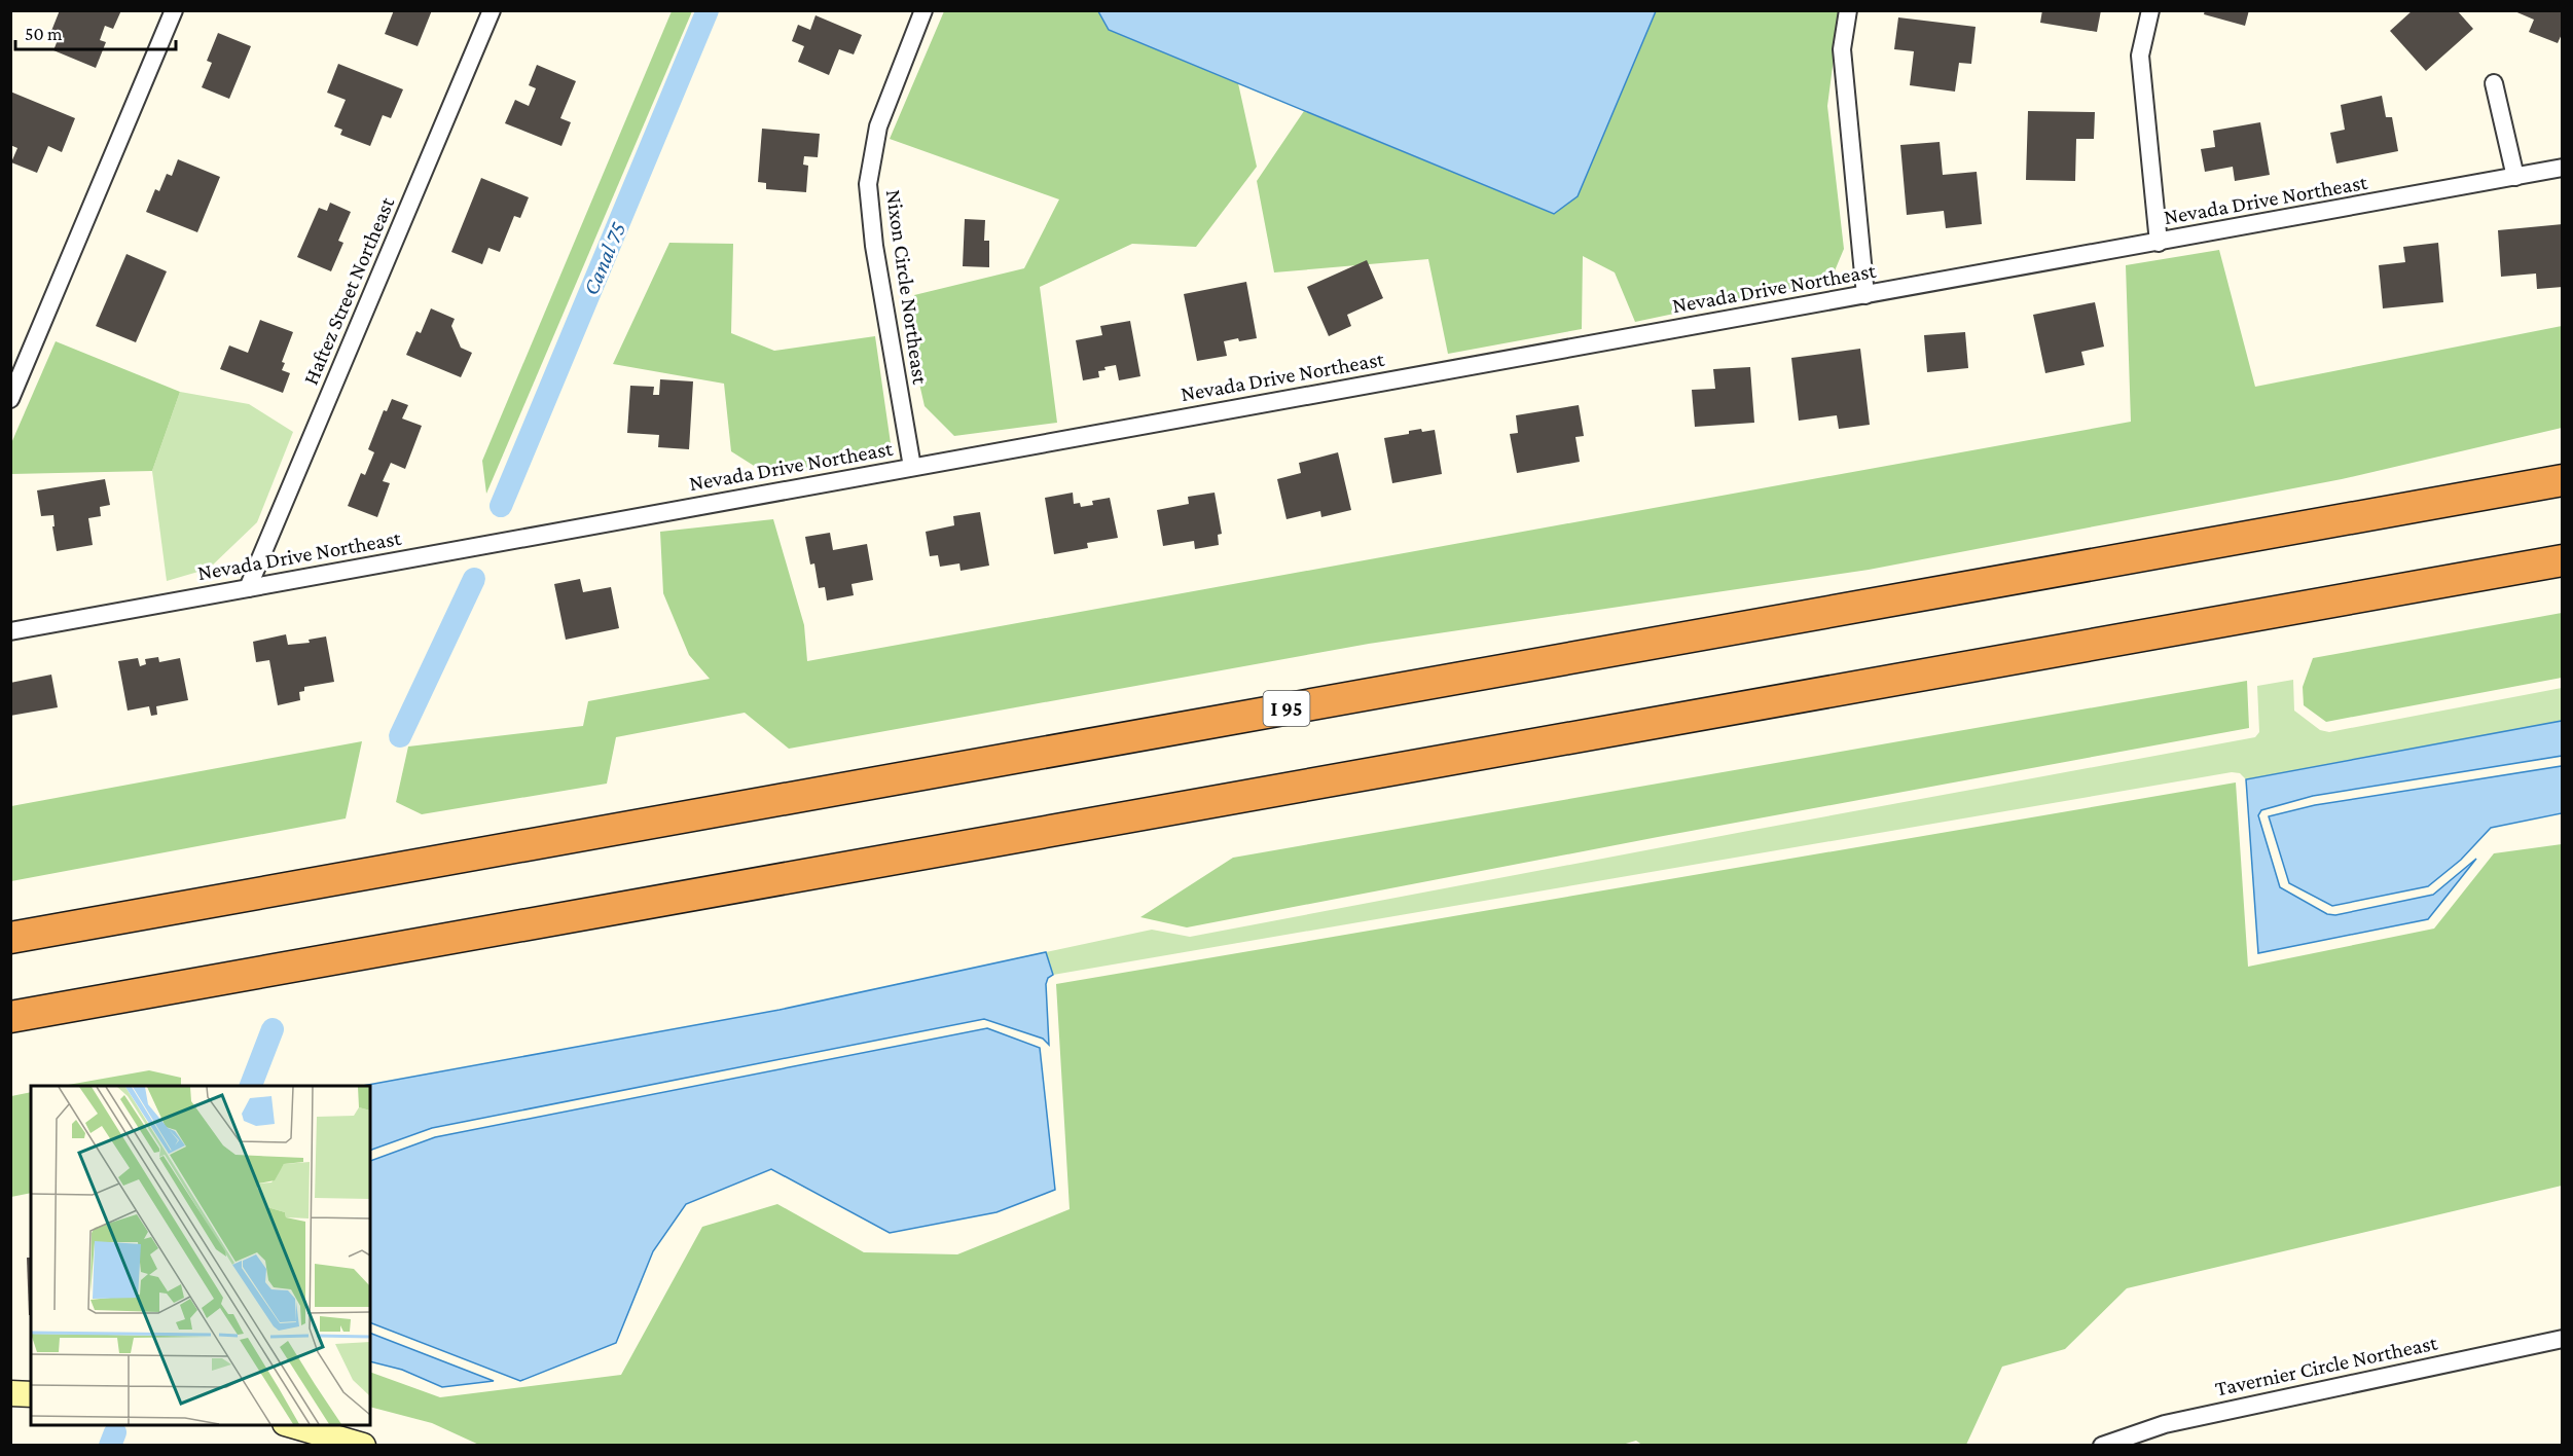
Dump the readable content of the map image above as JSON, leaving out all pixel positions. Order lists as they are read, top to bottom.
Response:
{
  "streets": {
    "highway": ["I 95"],
    "street": [
      "Nevada Drive Northeast",
      "Nixon Circle Northeast",
      "Haftez Street Northeast",
      "Tavernier Circle Northeast"
    ]
  },
  "crossings": [
    ["Nevada Drive Northeast", "Nixon Circle Northeast"],
    ["Nevada Drive Northeast", "Haftez Street Northeast"]
  ],
  "water": ["Canal 75"],
  "scale_bar": "50 m"
}
